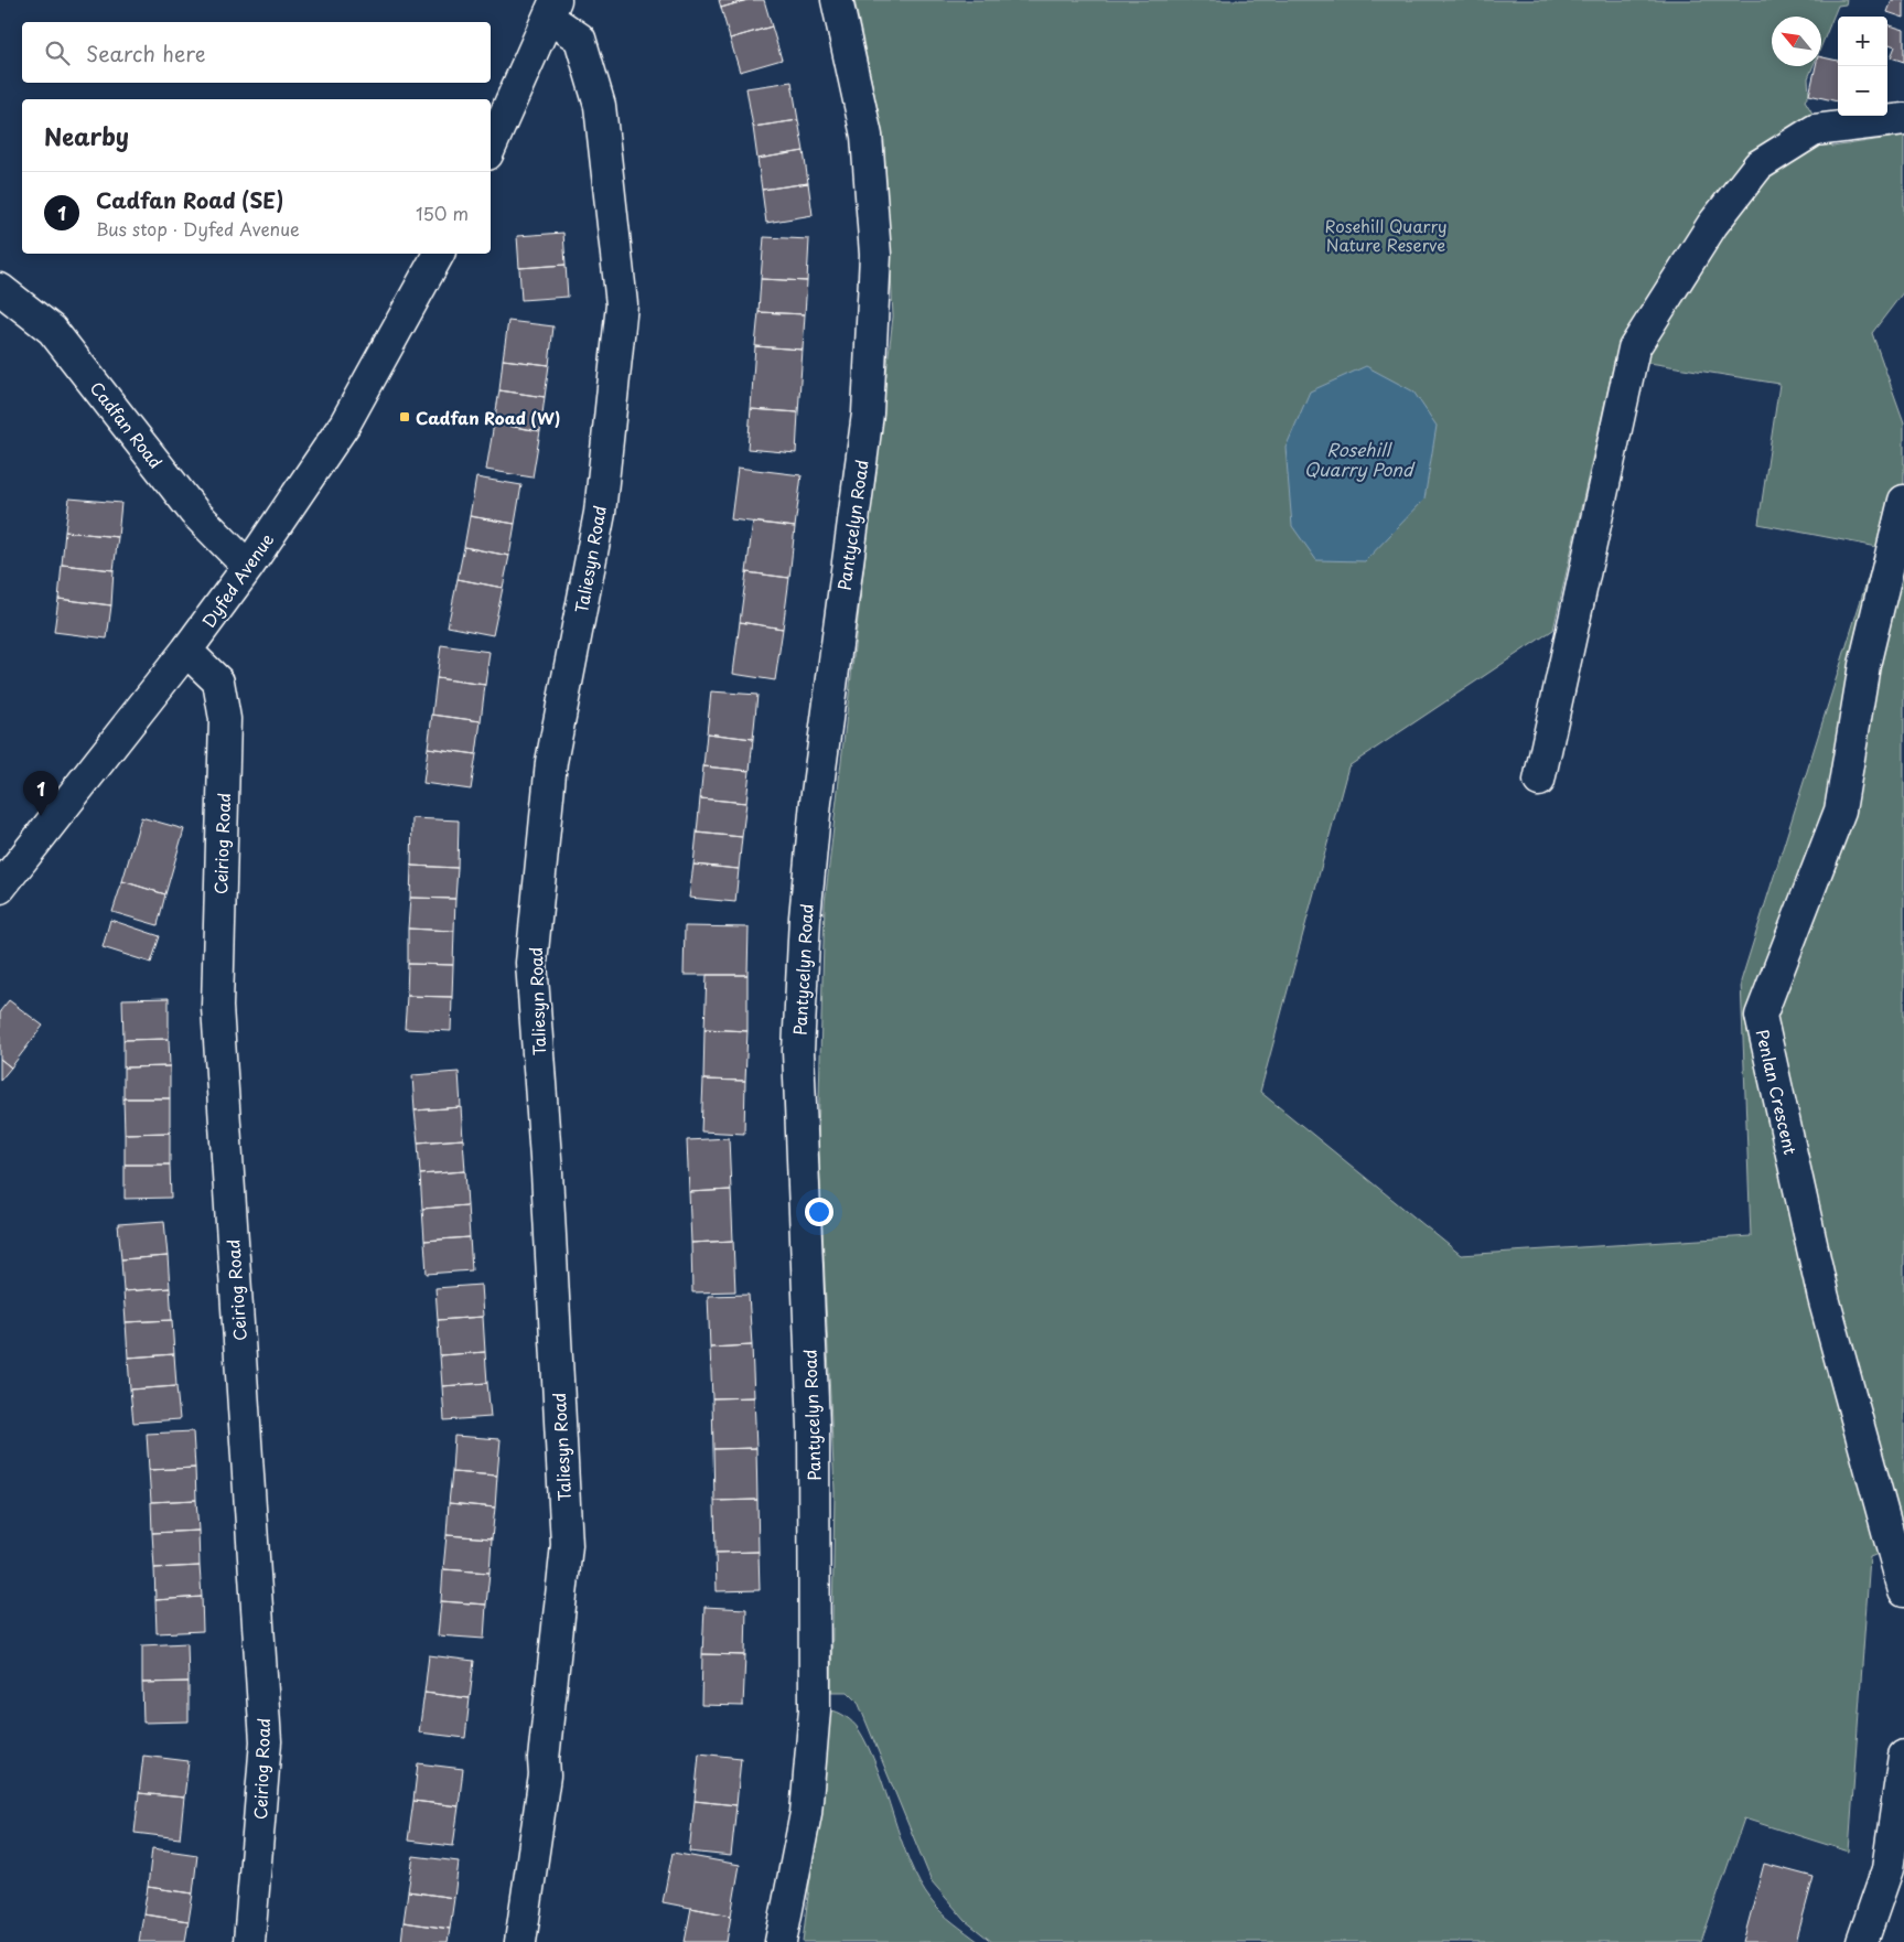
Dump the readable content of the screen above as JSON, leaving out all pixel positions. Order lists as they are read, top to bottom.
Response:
{
  "streets": {
    "street": [
      "Cadfan Road",
      "Pantycelyn Road",
      "Taliesyn Road",
      "Dyfed Avenue",
      "Ceiriog Road",
      "Penlan Crescent"
    ]
  },
  "crossings": [
    ["Cadfan Road", "Dyfed Avenue"],
    ["Dyfed Avenue", "Ceiriog Road"]
  ],
  "water": ["Rosehill Quarry Pond"],
  "parks": ["Rosehill Quarry Nature Reserve"],
  "places": {
    "transit": ["Cadfan Road (W)"]
  },
  "north": "top left",
  "page": {
    "map_buttons": ["+", "−"],
    "search": "Search here",
    "heading": "Nearby",
    "list": [
      {
        "mark": "1",
        "name": "Cadfan Road (SE)",
        "note": "Bus stop · Dyfed Avenue",
        "value": "150 m"
      }
    ],
    "pins": "1"
  }
}
